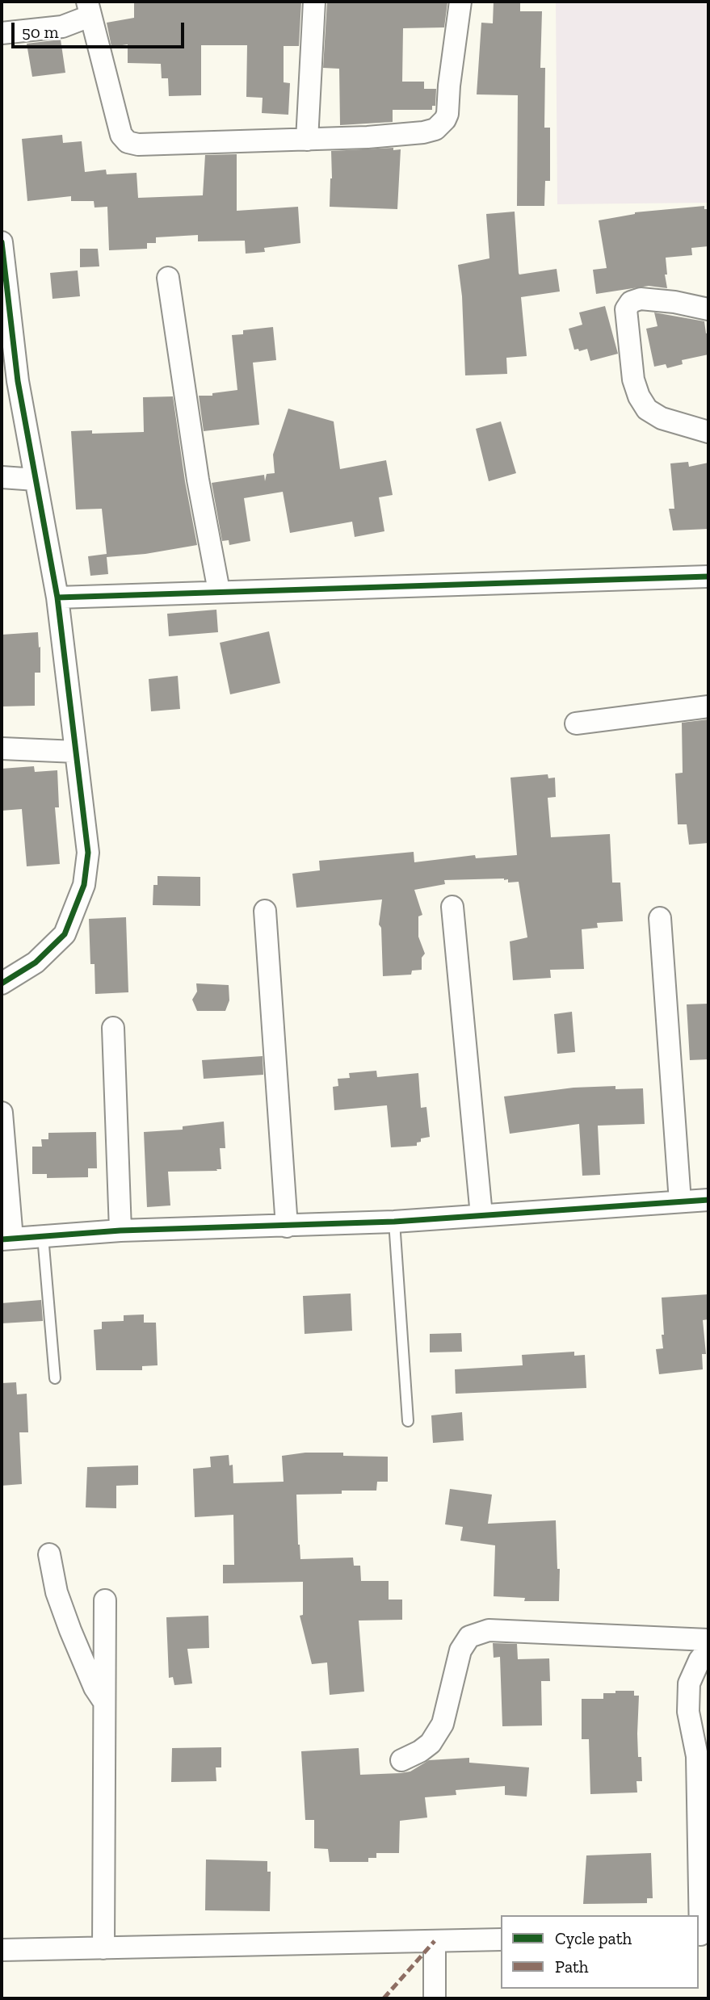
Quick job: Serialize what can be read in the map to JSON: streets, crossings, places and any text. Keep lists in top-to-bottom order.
{
  "legend": ["Cycle path", "Path"],
  "scale_bar": "50 m"
}
